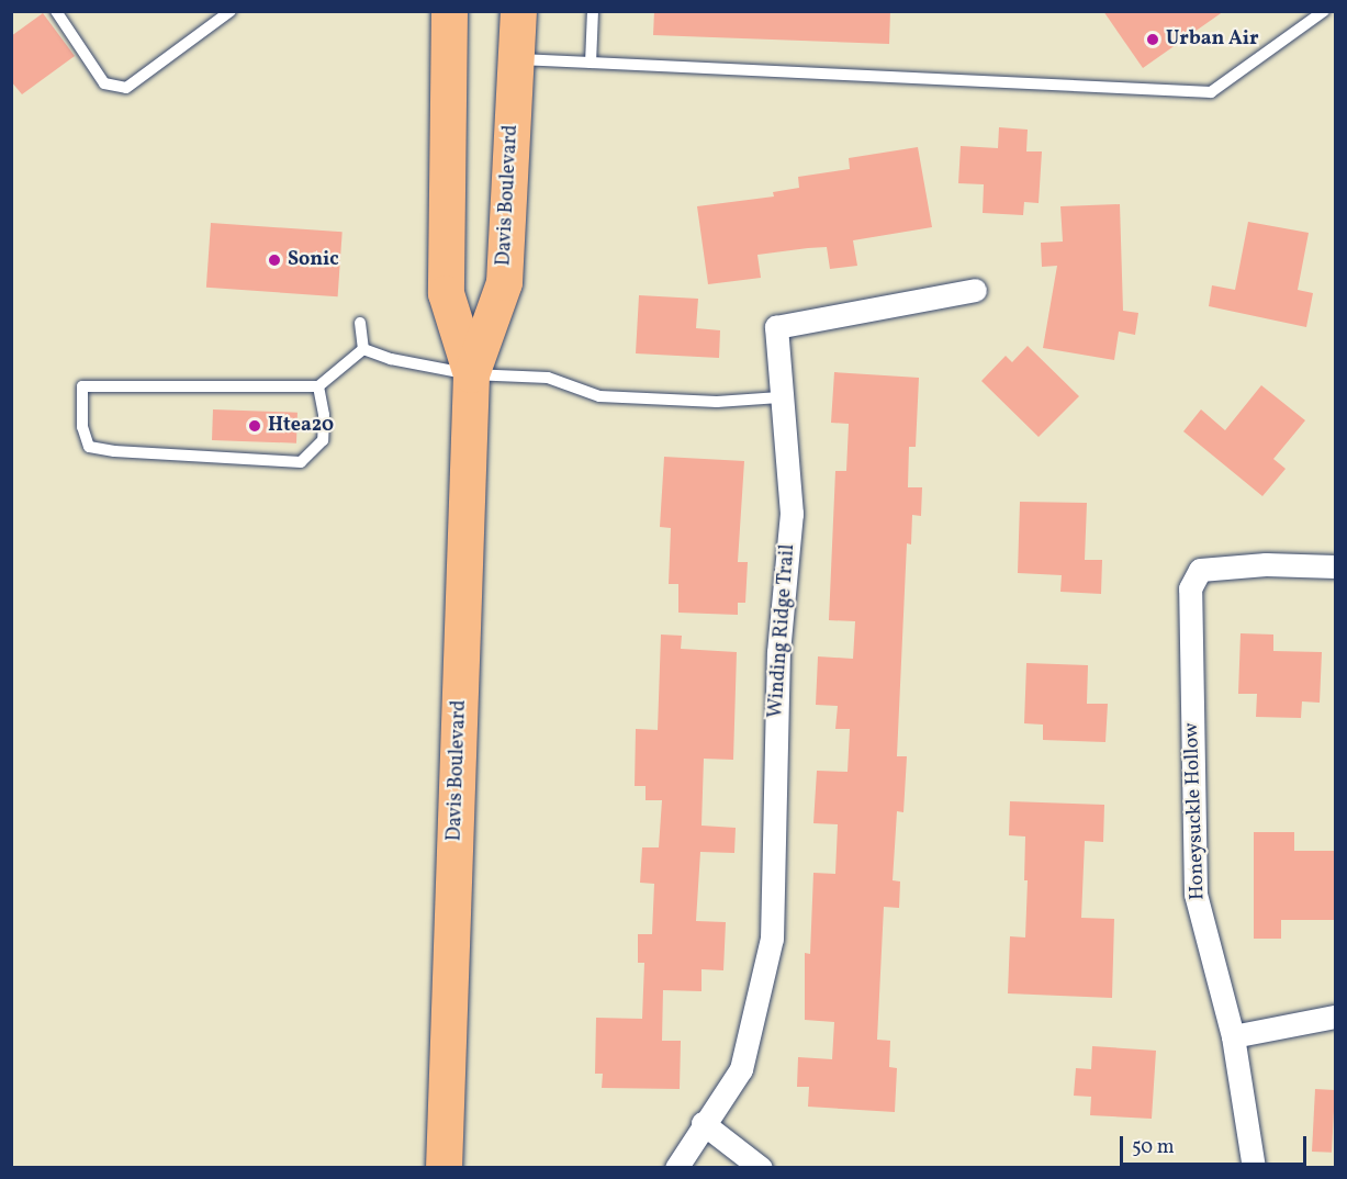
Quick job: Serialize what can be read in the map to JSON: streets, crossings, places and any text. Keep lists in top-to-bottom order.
{
  "streets": {
    "main road": ["Davis Boulevard"],
    "street": ["Winding Ridge Trail", "Honeysuckle Hollow"]
  },
  "places": ["Urban Air", "Sonic", "Htea20"],
  "scale_bar": "50 m"
}
